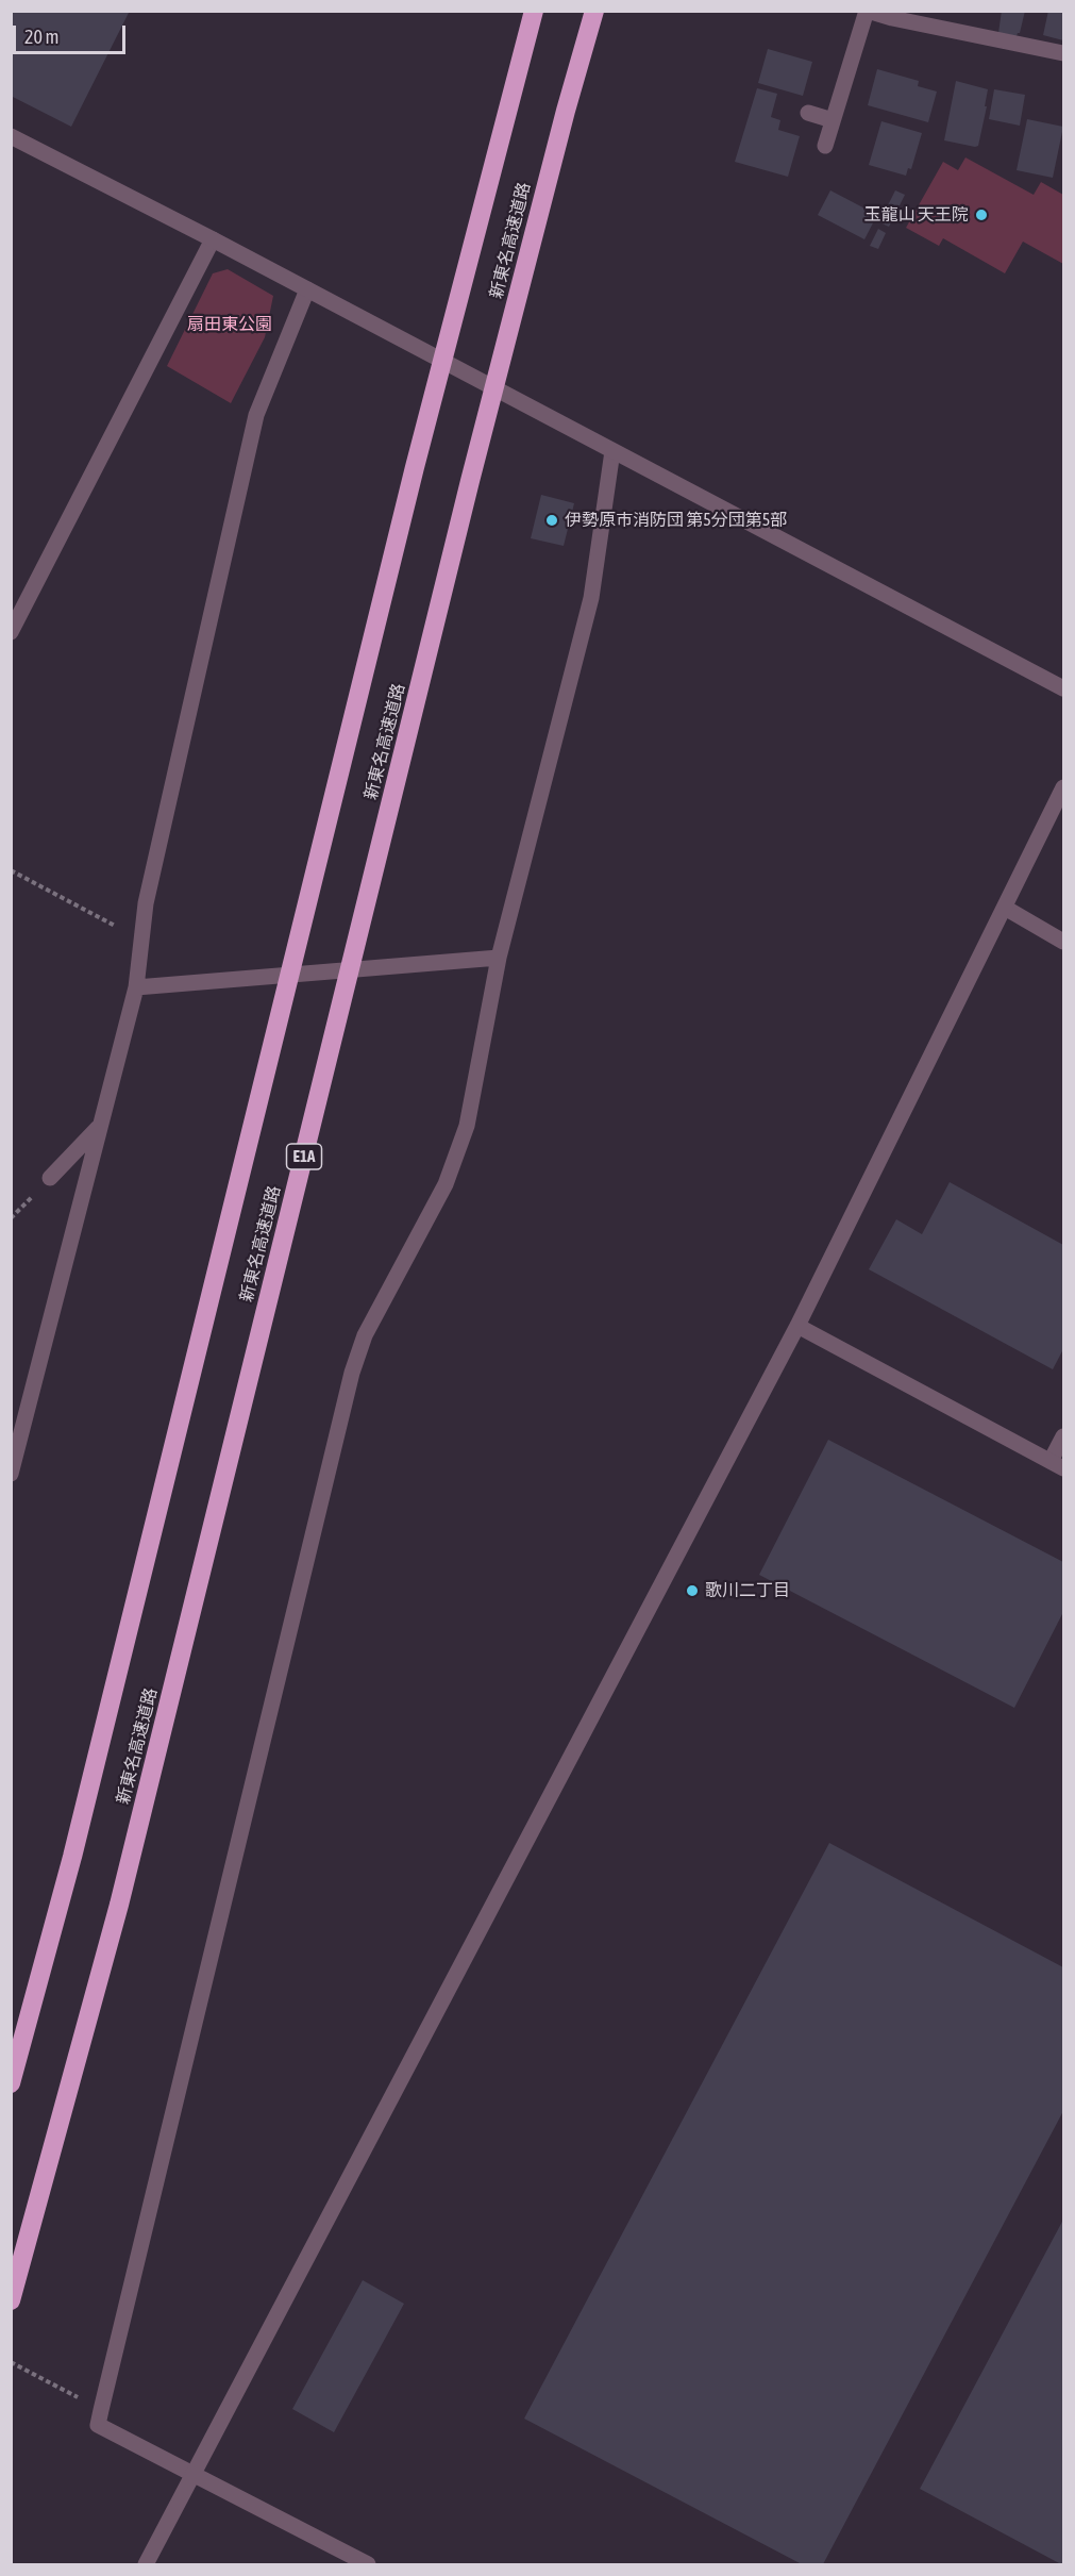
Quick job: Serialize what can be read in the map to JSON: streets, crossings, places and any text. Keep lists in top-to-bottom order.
{
  "streets": {
    "highway": ["新東名高速道路", "E1A"]
  },
  "parks": ["扇田東公園"],
  "places": ["玉龍山 天王院", "伊勢原市消防団 第5分団第5部", "歌川二丁目"],
  "scale_bar": "20 m"
}
